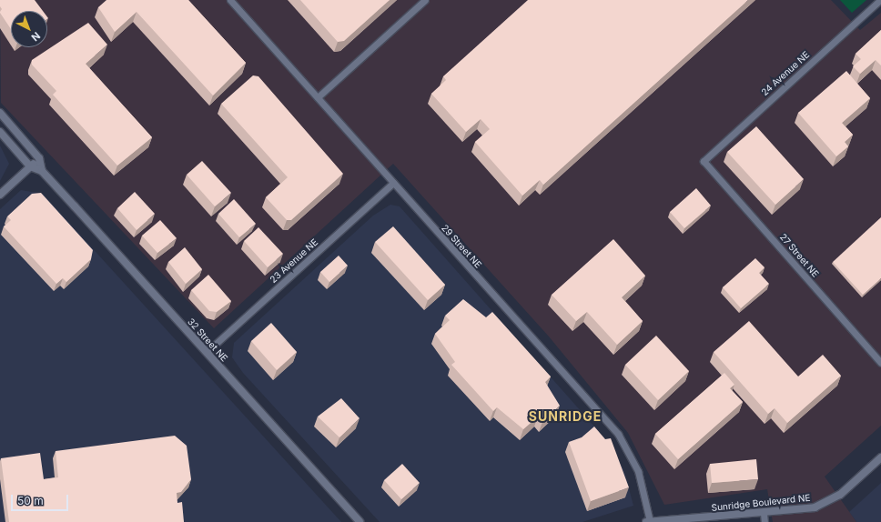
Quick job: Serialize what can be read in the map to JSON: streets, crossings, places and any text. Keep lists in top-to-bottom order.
{
  "streets": {
    "street": [
      "24 Avenue NE",
      "29 Street NE",
      "27 Street NE",
      "23 Avenue NE",
      "32 Street NE",
      "Sunridge Boulevard NE"
    ]
  },
  "crossings": [
    ["24 Avenue NE", "27 Street NE"],
    ["29 Street NE", "23 Avenue NE"],
    ["29 Street NE", "Sunridge Boulevard NE"],
    ["23 Avenue NE", "32 Street NE"]
  ],
  "districts": ["SUNRIDGE"],
  "scale_bar": "50 m",
  "north": "bottom right"
}
